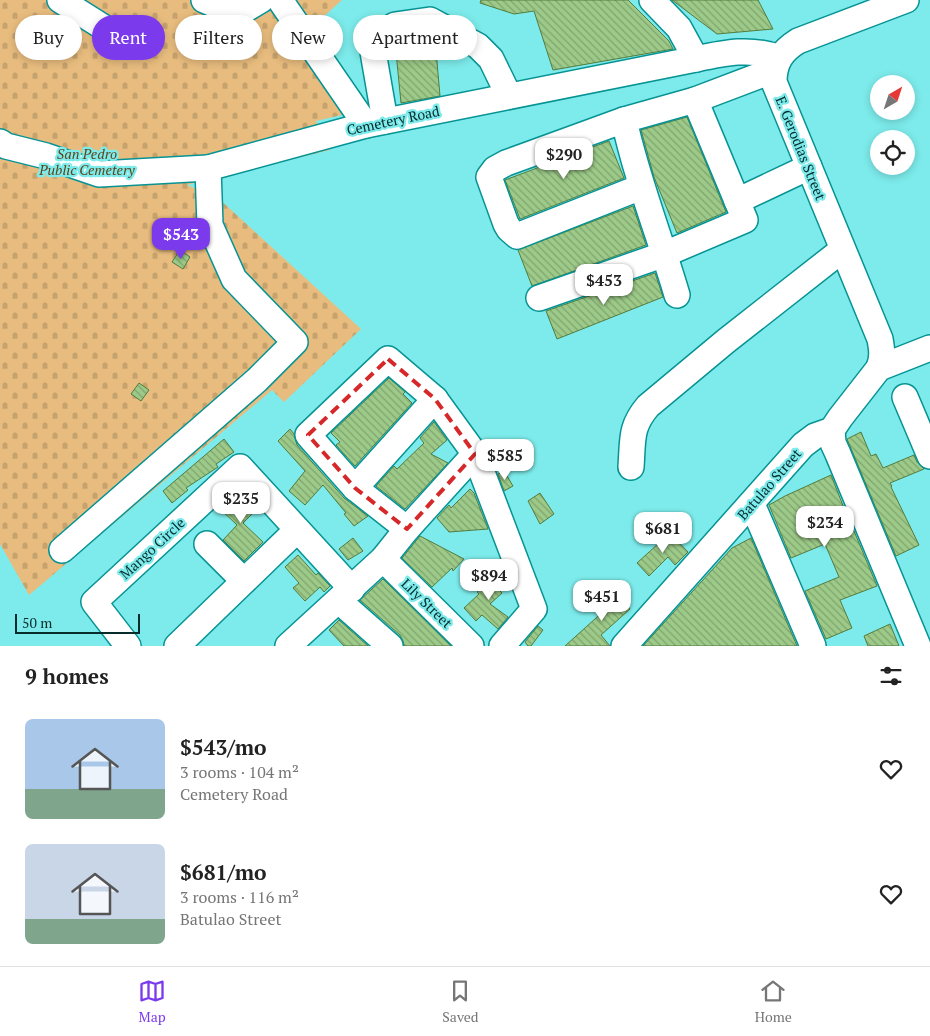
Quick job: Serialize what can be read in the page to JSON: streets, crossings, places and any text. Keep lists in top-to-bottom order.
{
  "streets": {
    "street": [
      "Cemetery Road",
      "E. Gerodias Street",
      "Batulao Street",
      "Mango Circle",
      "Lily Street"
    ]
  },
  "crossings": [
    ["Cemetery Road", "E. Gerodias Street"],
    ["E. Gerodias Street", "Batulao Street"]
  ],
  "parks": ["San Pedro Public Cemetery"],
  "scale_bar": "50 m",
  "north": "top right",
  "page": {
    "chip": [
      "Buy",
      "Rent",
      "Filters",
      "New",
      "Apartment"
    ],
    "price": [
      "$290",
      "$543",
      "$453",
      "$585",
      "$235",
      "$234",
      "$681",
      "$894",
      "$451"
    ],
    "scale": "50 m",
    "heading": "9 homes",
    "list": [
      {
        "name": "$543/mo",
        "note": "3 rooms · 104 m² · Cemetery Road"
      },
      {
        "name": "$681/mo",
        "note": "3 rooms · 116 m² · Batulao Street"
      }
    ],
    "tabs": ["Map", "Saved", "Home"]
  }
}
